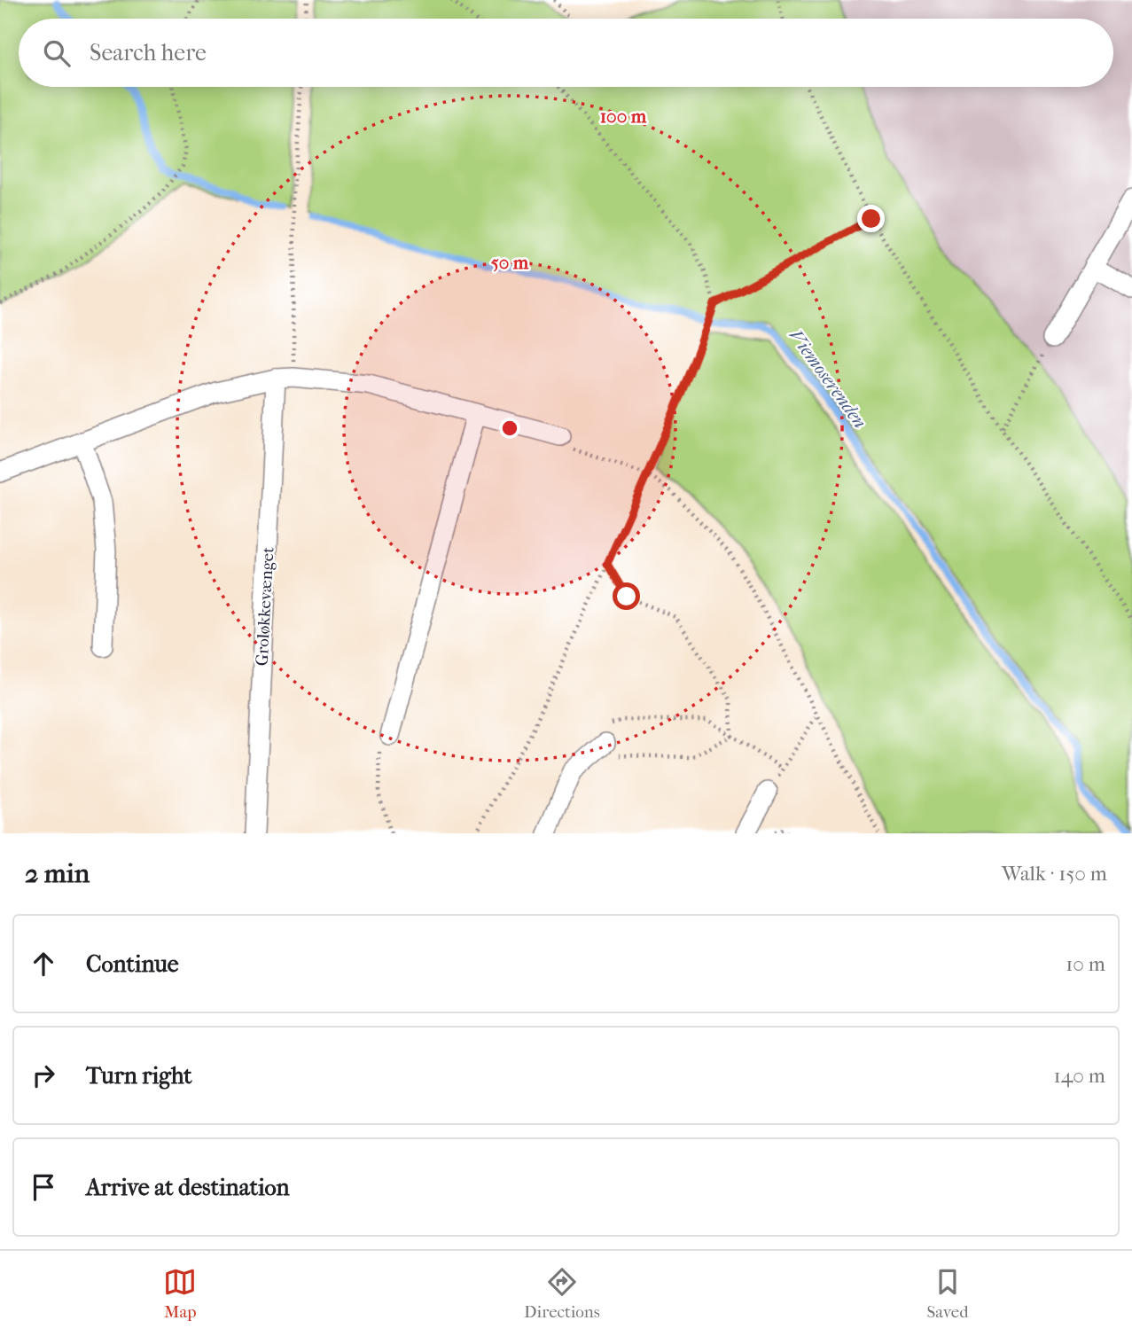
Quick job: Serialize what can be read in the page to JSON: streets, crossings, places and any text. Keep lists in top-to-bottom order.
{
  "streets": {
    "street": ["Groløkkevænget"]
  },
  "water": ["Viemoserenden"],
  "page": {
    "search": "Search here",
    "heading": ["2 min", "Walk · 150 m"],
    "list": [
      ["Continue", "10 m"],
      ["Turn right", "140 m"],
      "Arrive at destination"
    ],
    "nav": ["Map", "Directions", "Saved"]
  },
  "rings": ["100 m", "50 m"]
}
